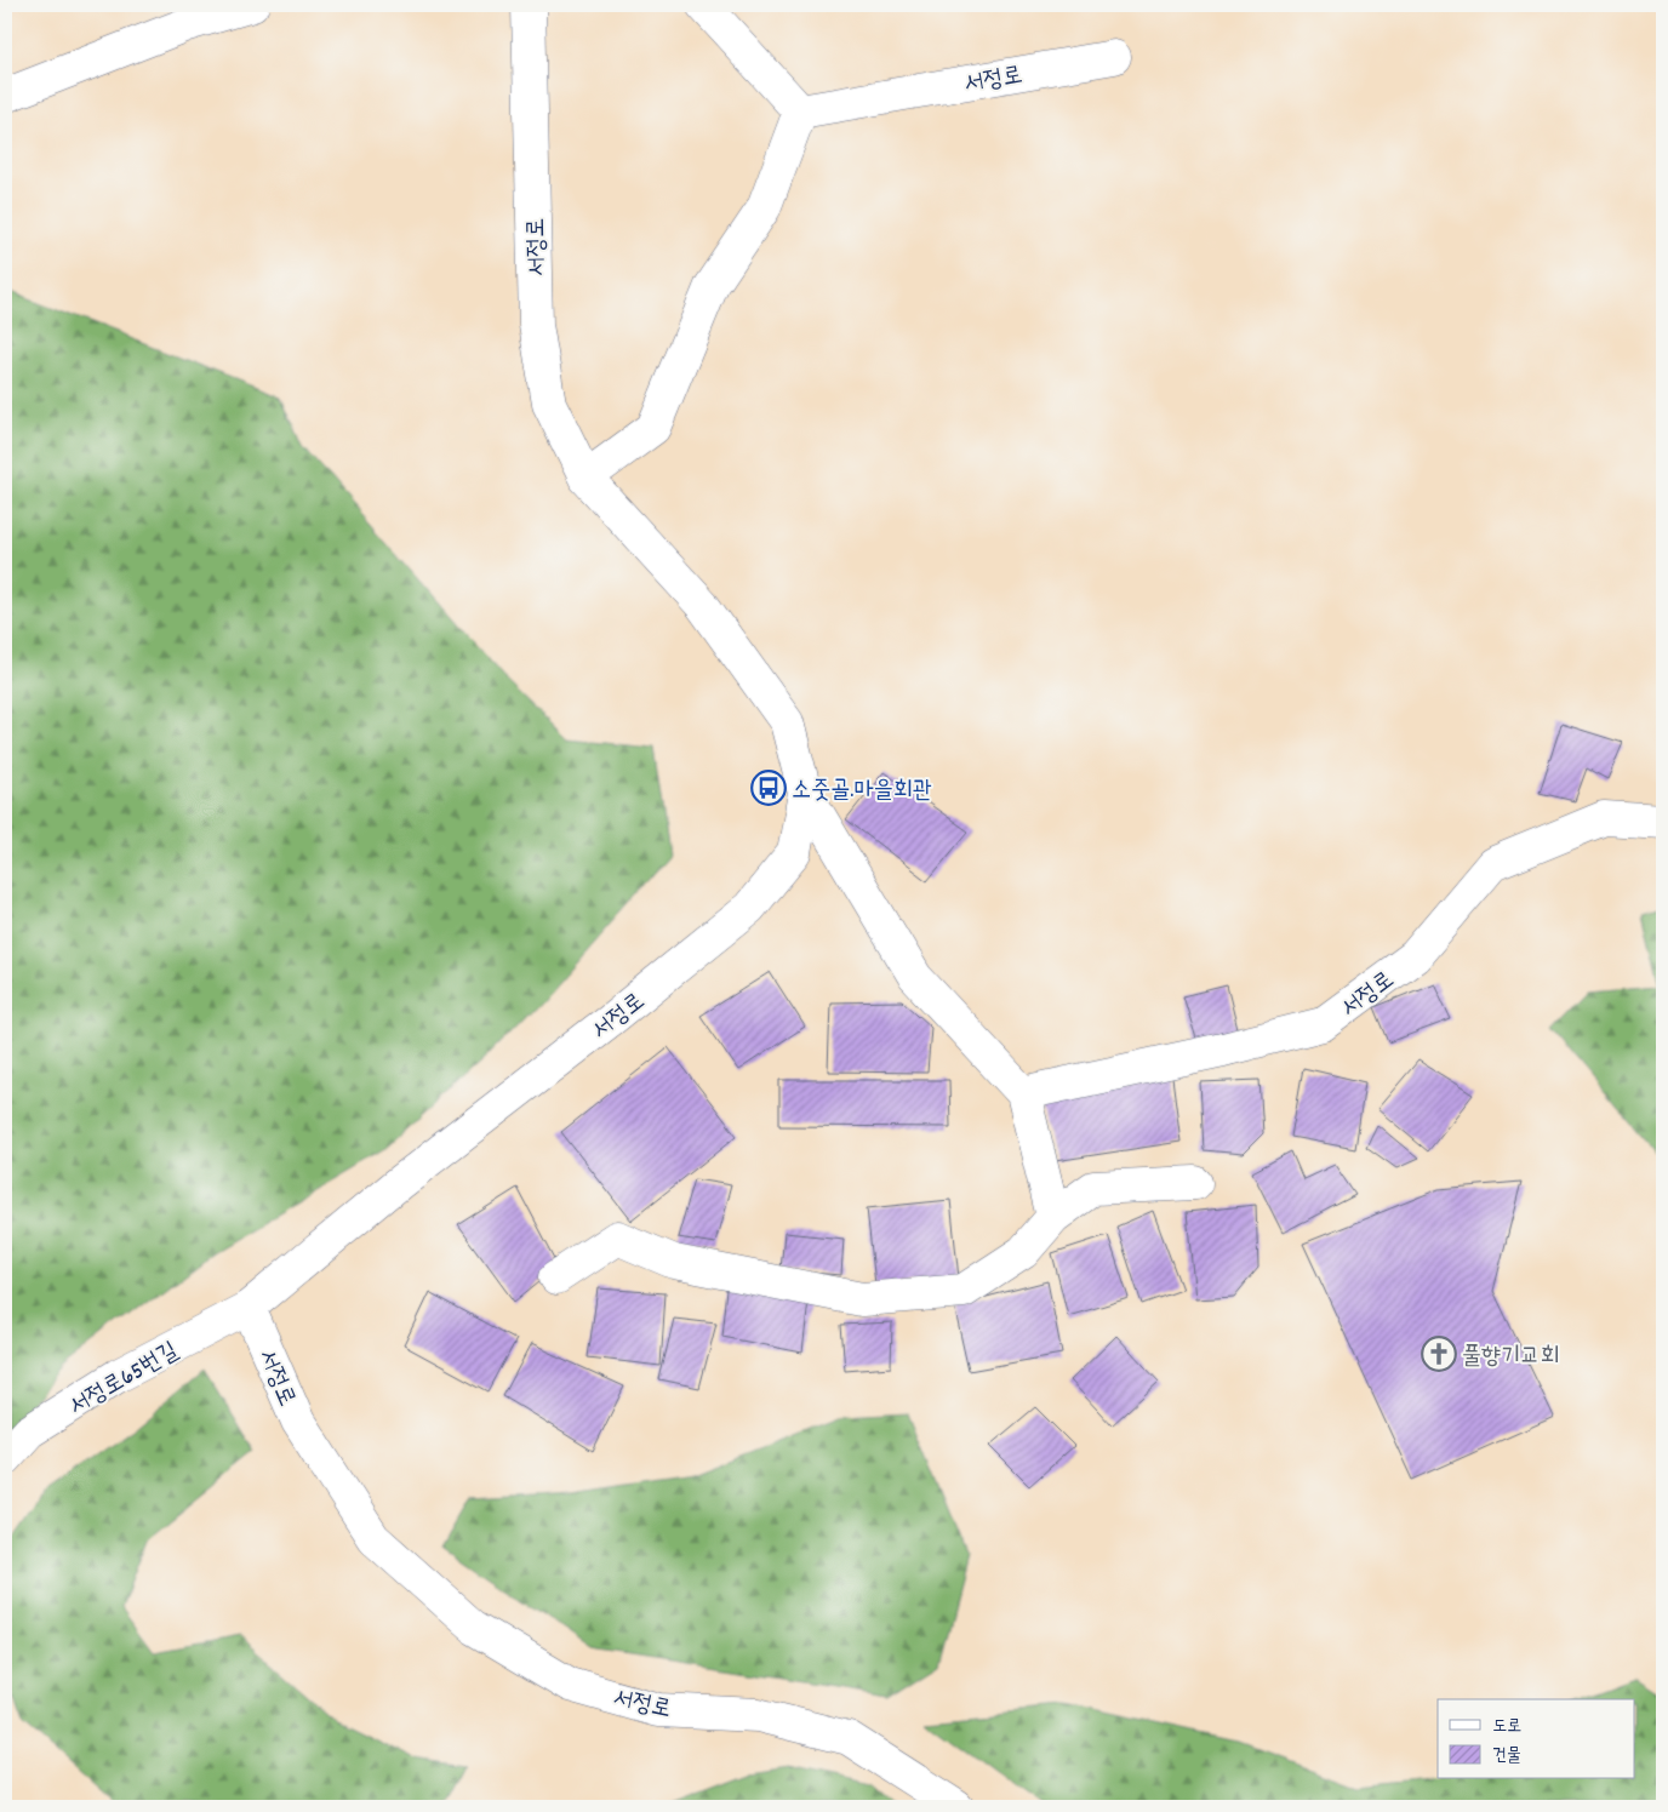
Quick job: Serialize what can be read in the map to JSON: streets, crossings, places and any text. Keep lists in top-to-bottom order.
{
  "streets": {
    "main road": ["서정로", "서정로65번길"]
  },
  "crossings": [
    ["서정로", "서정로65번길"]
  ],
  "places": {
    "bus stop": ["소줏골.마을회관"],
    "church": ["풀향기교회"]
  },
  "legend": ["도로", "건물"]
}
